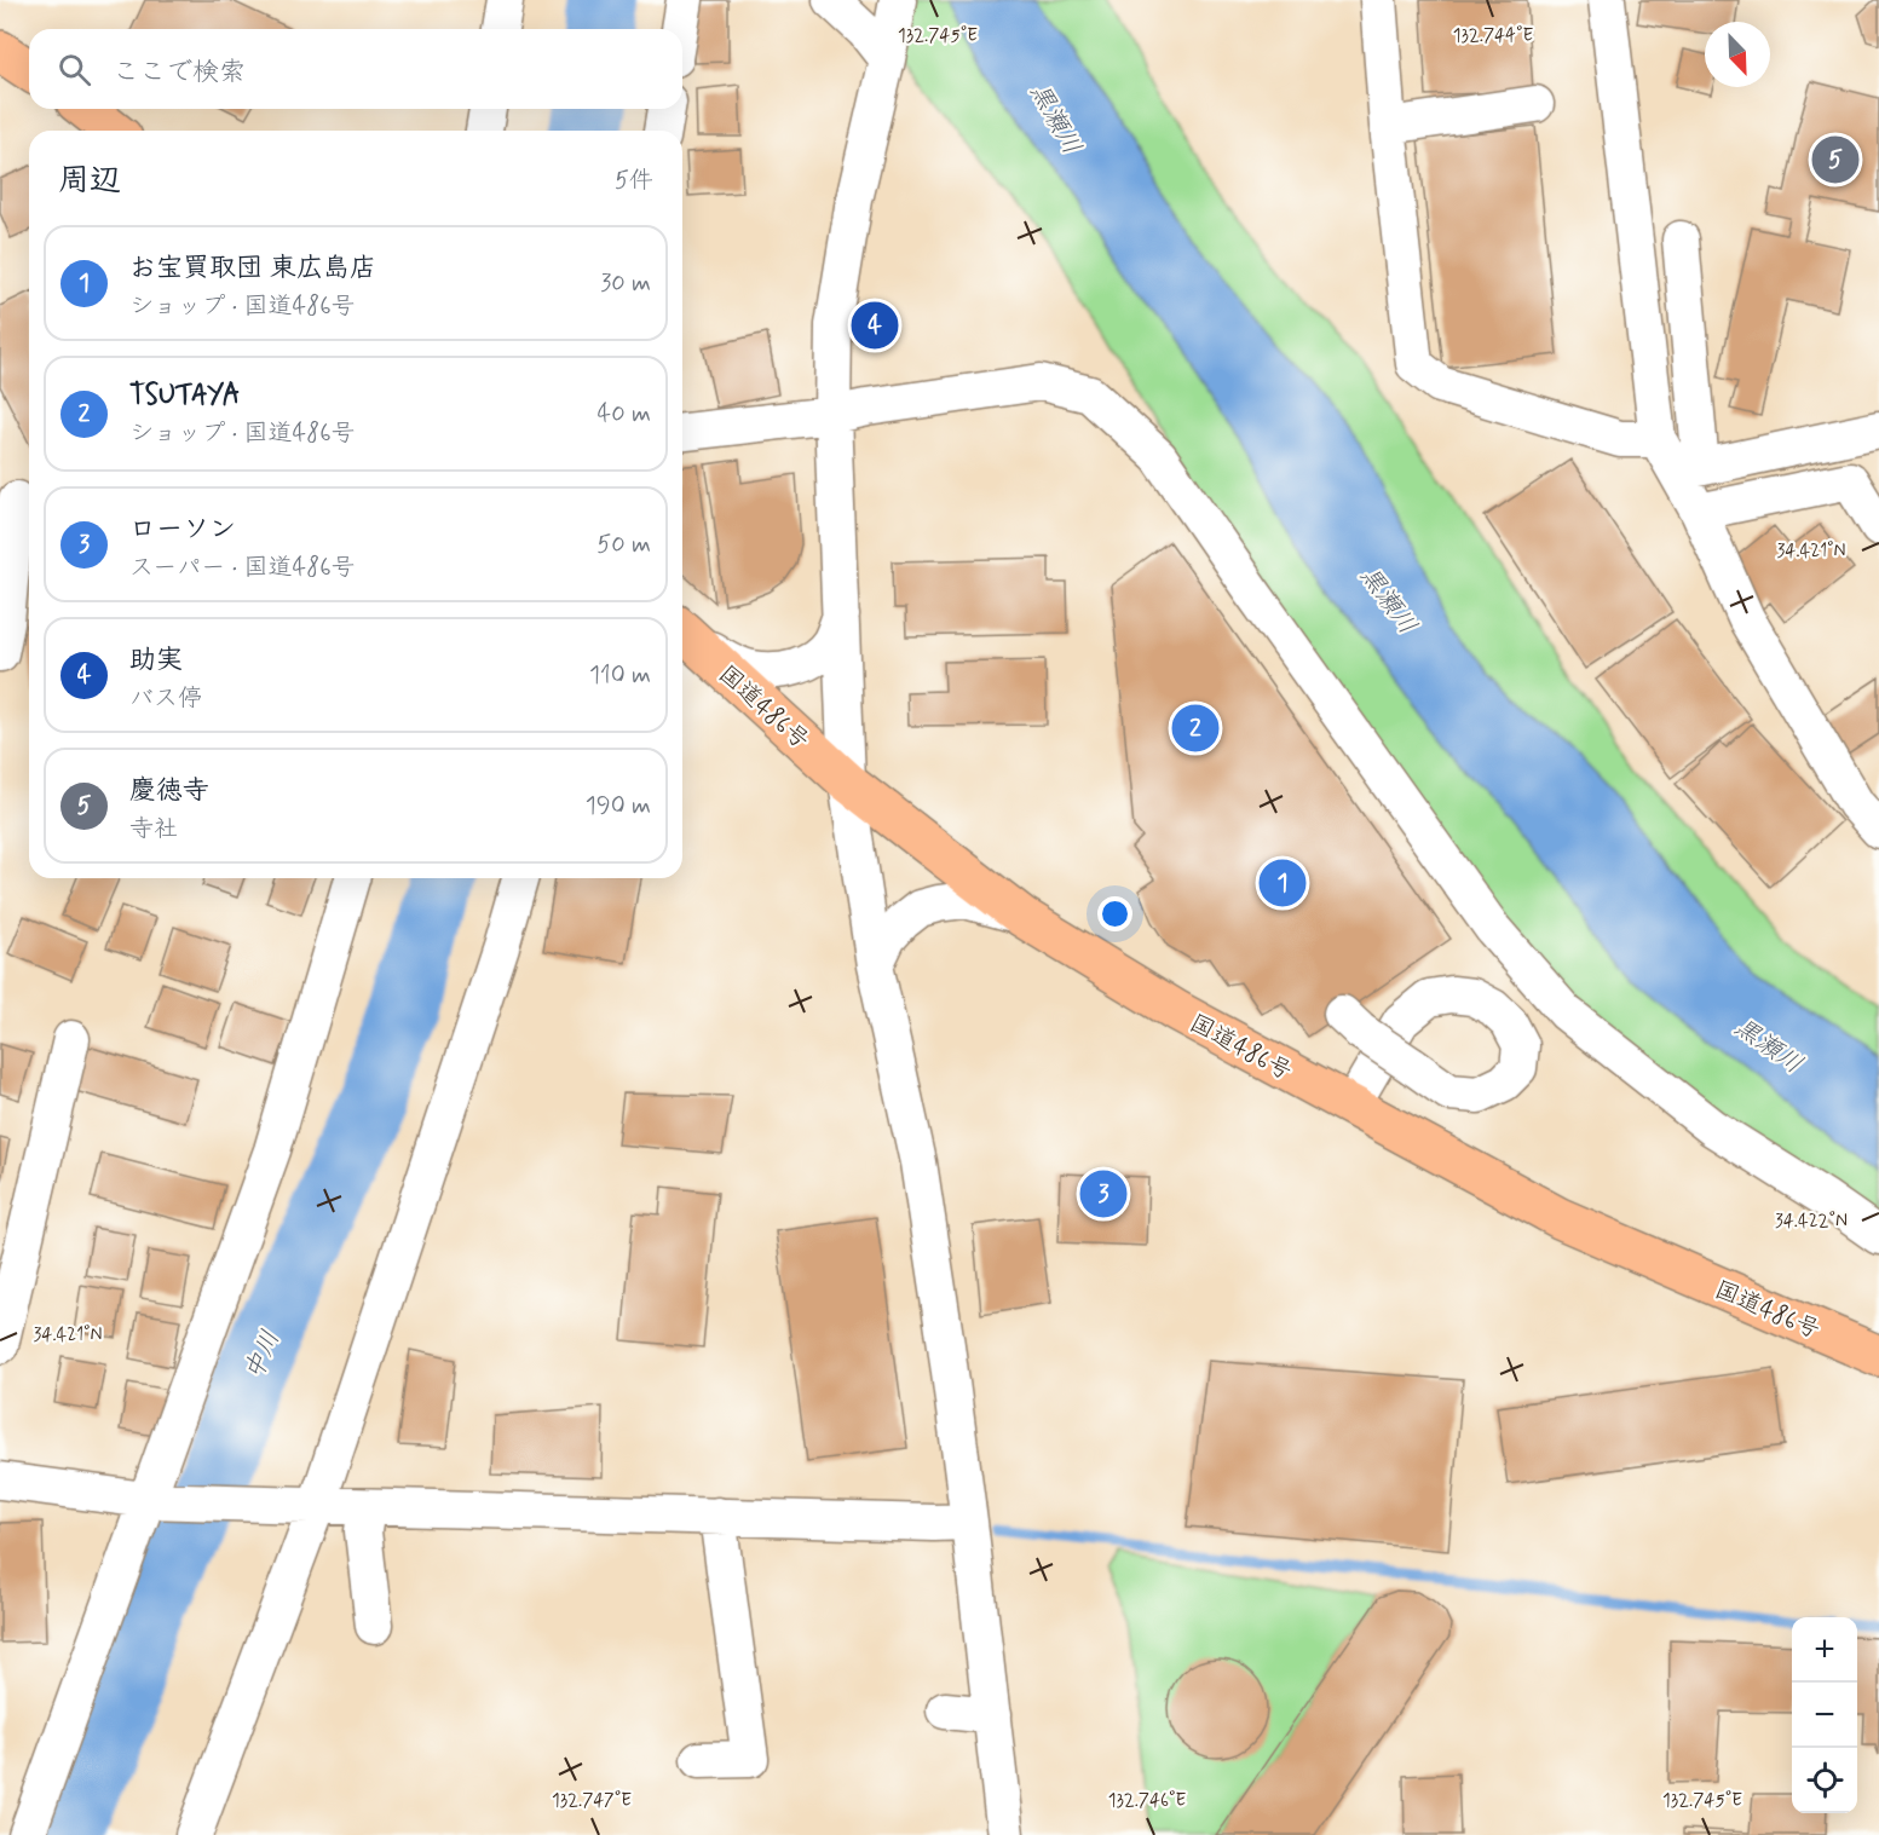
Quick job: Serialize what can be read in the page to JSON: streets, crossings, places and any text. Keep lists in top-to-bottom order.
{
  "streets": {
    "highway": ["国道486号"]
  },
  "water": ["黒瀬川", "中川"],
  "north": "bottom right",
  "page": {
    "search": "ここで検索",
    "heading": ["周辺", "5件"],
    "pins": [
      "5",
      "4",
      "2",
      "1",
      "3"
    ],
    "list": [
      {
        "mark": "1",
        "name": "お宝買取団 東広島店",
        "note": "ショップ · 国道486号",
        "value": "30 m"
      },
      {
        "mark": "2",
        "name": "TSUTAYA",
        "note": "ショップ · 国道486号",
        "value": "40 m"
      },
      {
        "mark": "3",
        "name": "ローソン",
        "note": "スーパー · 国道486号",
        "value": "50 m"
      },
      {
        "mark": "4",
        "name": "助実",
        "note": "バス停",
        "value": "110 m"
      },
      {
        "mark": "5",
        "name": "慶徳寺",
        "note": "寺社",
        "value": "190 m"
      }
    ],
    "map_buttons": ["+", "−"]
  },
  "coordinates": [
    "132.745°E",
    "132.744°E",
    "34.421°N",
    "34.422°N",
    "132.747°E",
    "132.746°E"
  ]
}
